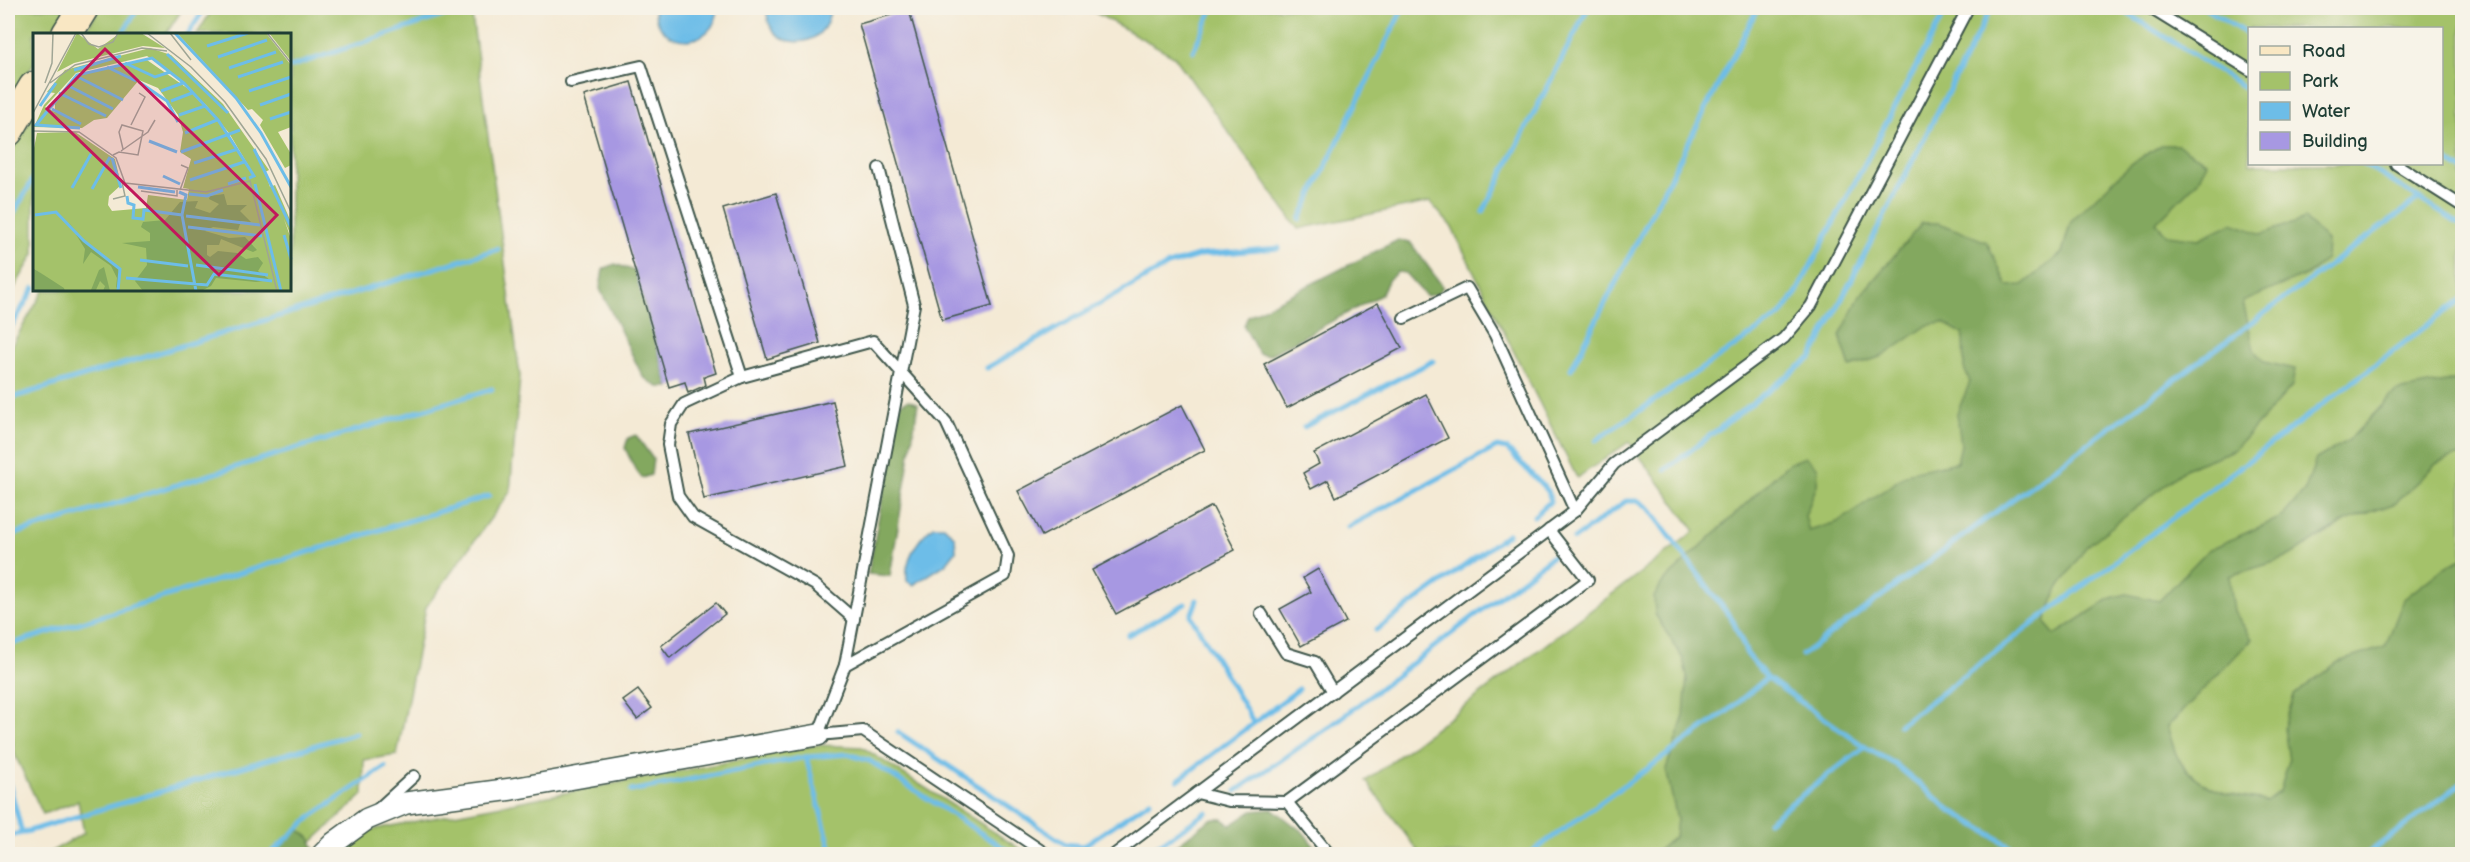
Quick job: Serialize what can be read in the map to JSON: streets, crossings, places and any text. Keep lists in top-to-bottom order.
{
  "legend": [
    "Road",
    "Park",
    "Water",
    "Building"
  ]
}
